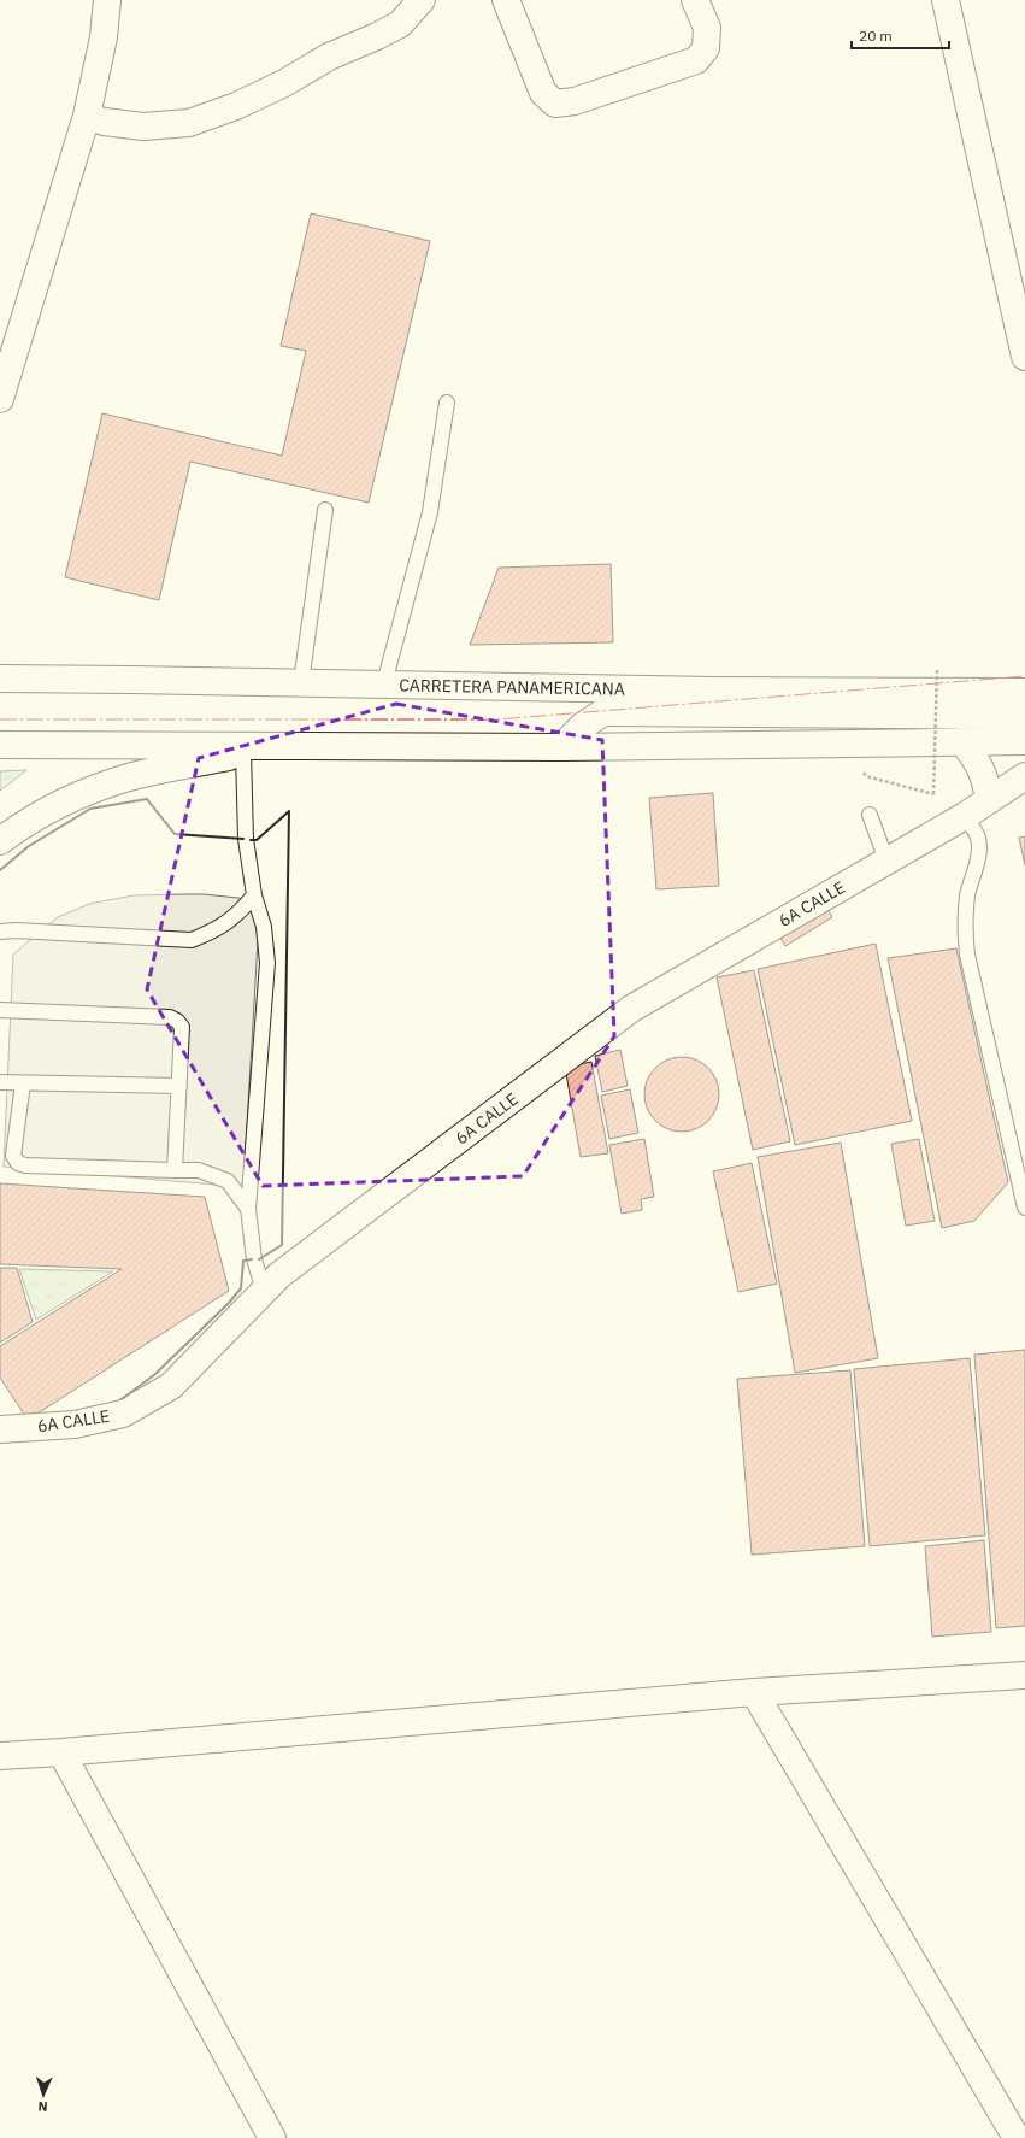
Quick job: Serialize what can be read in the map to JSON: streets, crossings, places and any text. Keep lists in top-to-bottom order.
{
  "streets": {
    "main road": ["CARRETERA PANAMERICANA", "6A CALLE"]
  },
  "scale_bar": "20 m",
  "north": "bottom"
}
